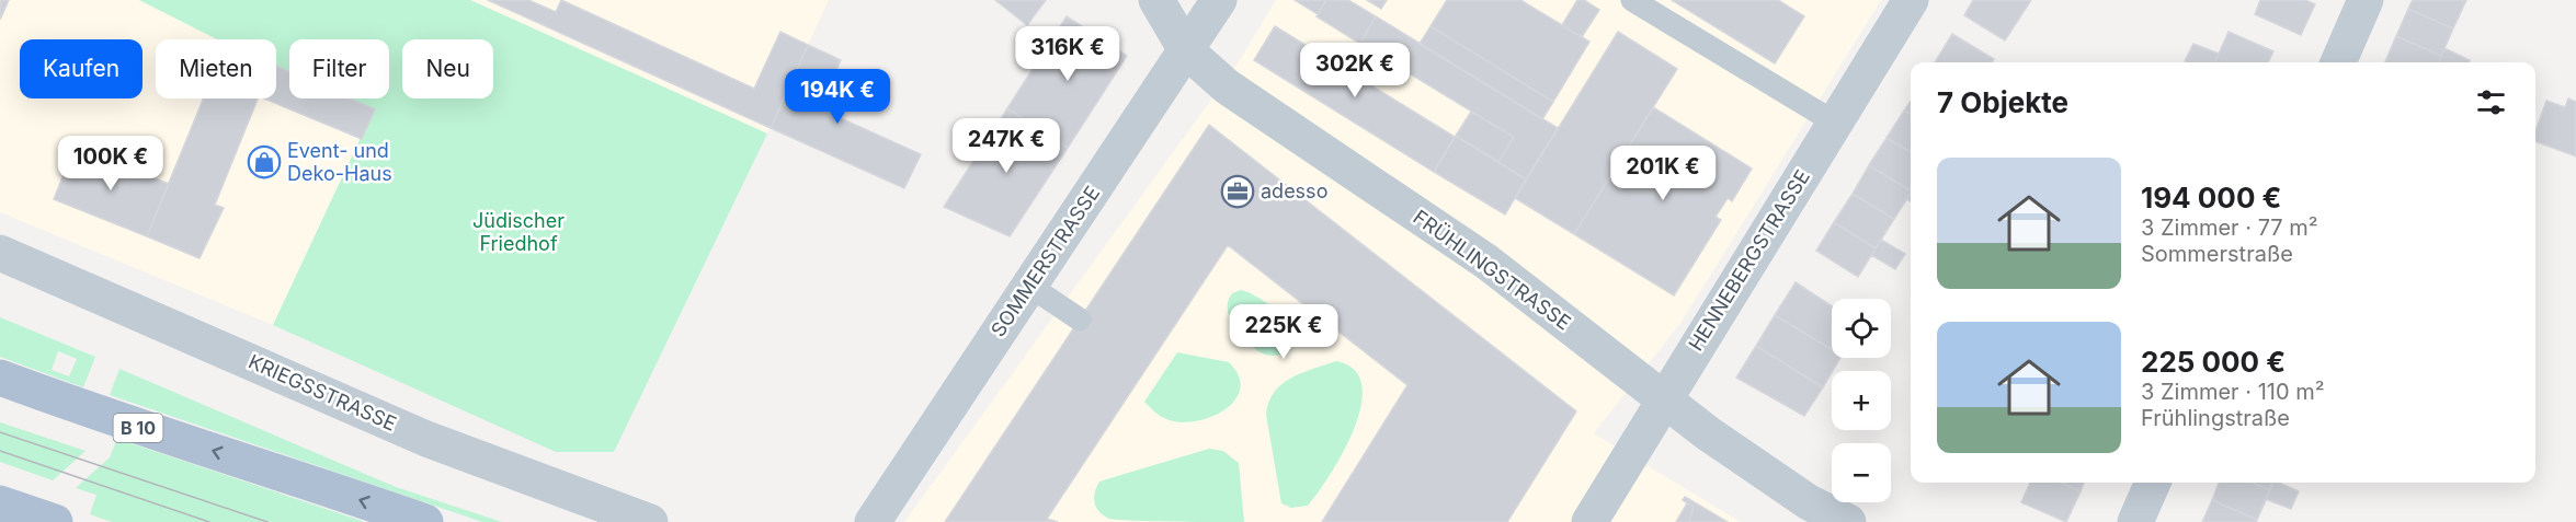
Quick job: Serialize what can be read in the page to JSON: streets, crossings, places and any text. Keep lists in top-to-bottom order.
{
  "streets": {
    "main road": ["B 10"],
    "street": [
      "HENNEBERGSTRASSE",
      "SOMMERSTRASSE",
      "FRÜHLINGSTRASSE",
      "KRIEGSSTRASSE"
    ]
  },
  "crossings": [
    ["HENNEBERGSTRASSE", "FRÜHLINGSTRASSE"],
    ["SOMMERSTRASSE", "FRÜHLINGSTRASSE"]
  ],
  "parks": ["Jüdischer Friedhof"],
  "places": {
    "shop": ["Event- und Deko-Haus"],
    "office": ["adesso"]
  },
  "page": {
    "price": [
      "316K €",
      "302K €",
      "194K €",
      "247K €",
      "100K €",
      "201K €",
      "225K €"
    ],
    "chip": [
      "Kaufen",
      "Mieten",
      "Filter",
      "Neu"
    ],
    "heading": "7 Objekte",
    "list": [
      {
        "name": "194 000 €",
        "note": "3 Zimmer · 77 m² · Sommerstraße"
      },
      {
        "name": "225 000 €",
        "note": "3 Zimmer · 110 m² · Frühlingstraße"
      }
    ],
    "map_buttons": ["+", "−"]
  }
}
